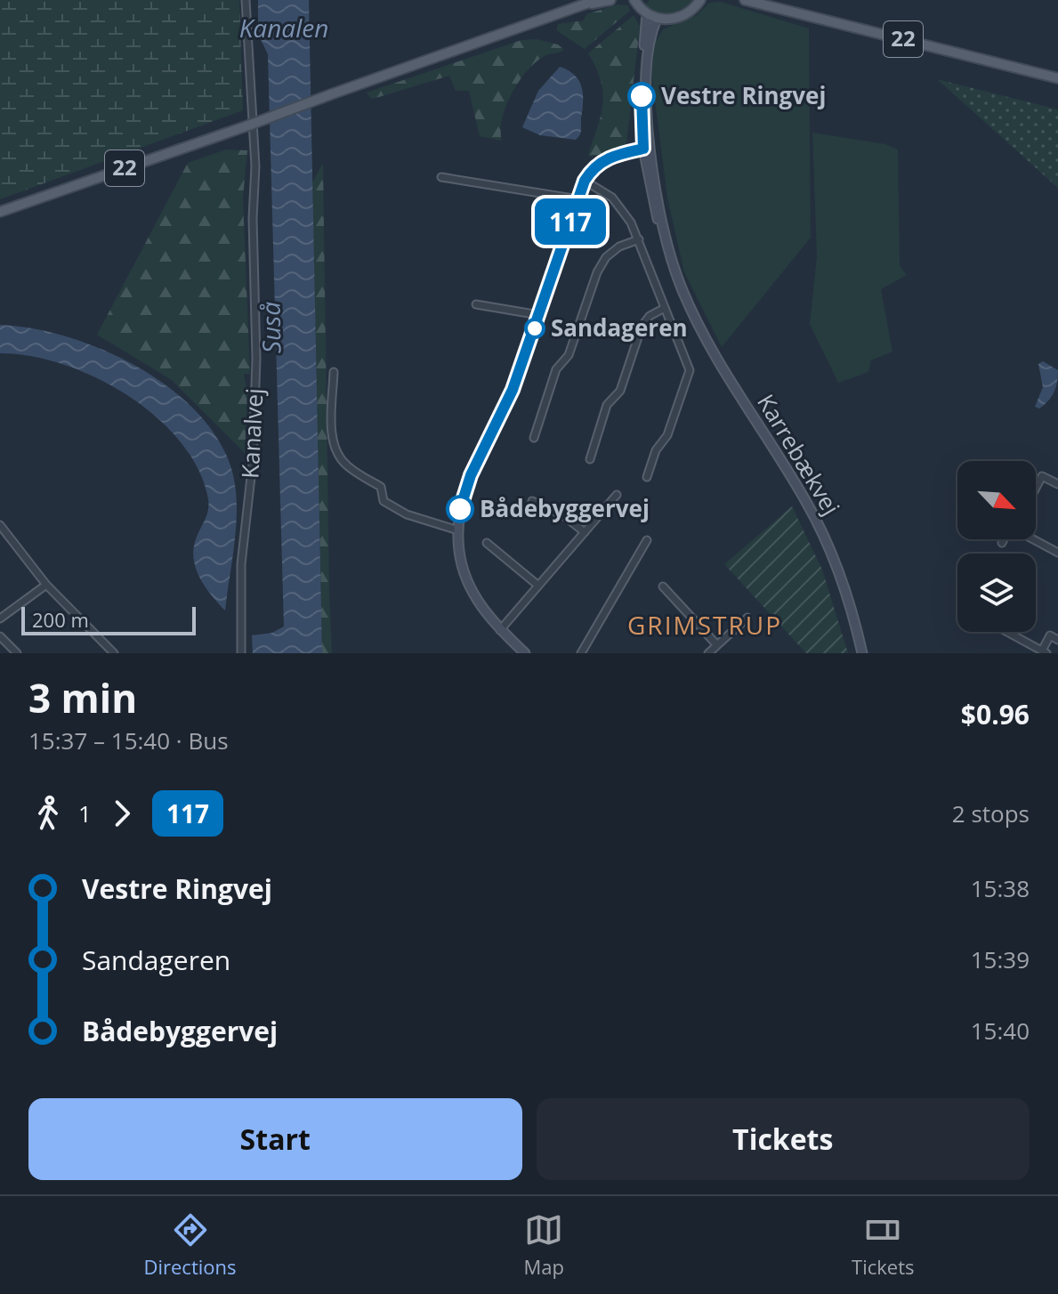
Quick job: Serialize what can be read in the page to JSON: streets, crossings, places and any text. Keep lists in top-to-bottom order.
{
  "streets": {
    "main road": ["22"],
    "street": ["Kanalvej", "Karrebækvej"]
  },
  "districts": ["GRIMSTRUP"],
  "water": ["Kanalen", "Suså"],
  "places": ["Vestre Ringvej", "Sandageren", "Bådebyggervej"],
  "lines": ["bus line 117"],
  "scale_bar": "200 m",
  "north": "bottom right",
  "page": {
    "on_map": "117",
    "scale": "200 m",
    "heading": ["3 min", "15:37 – 15:40 · Bus", "$0.96"],
    "legs": ["1", "117", "2 stops"],
    "list": [
      {
        "name": "Vestre Ringvej",
        "value": "15:38"
      },
      {
        "name": "Sandageren",
        "value": "15:39"
      },
      {
        "name": "Bådebyggervej",
        "value": "15:40"
      }
    ],
    "buttons": ["Start", "Tickets"],
    "tabs": ["Directions", "Map", "Tickets"]
  }
}
